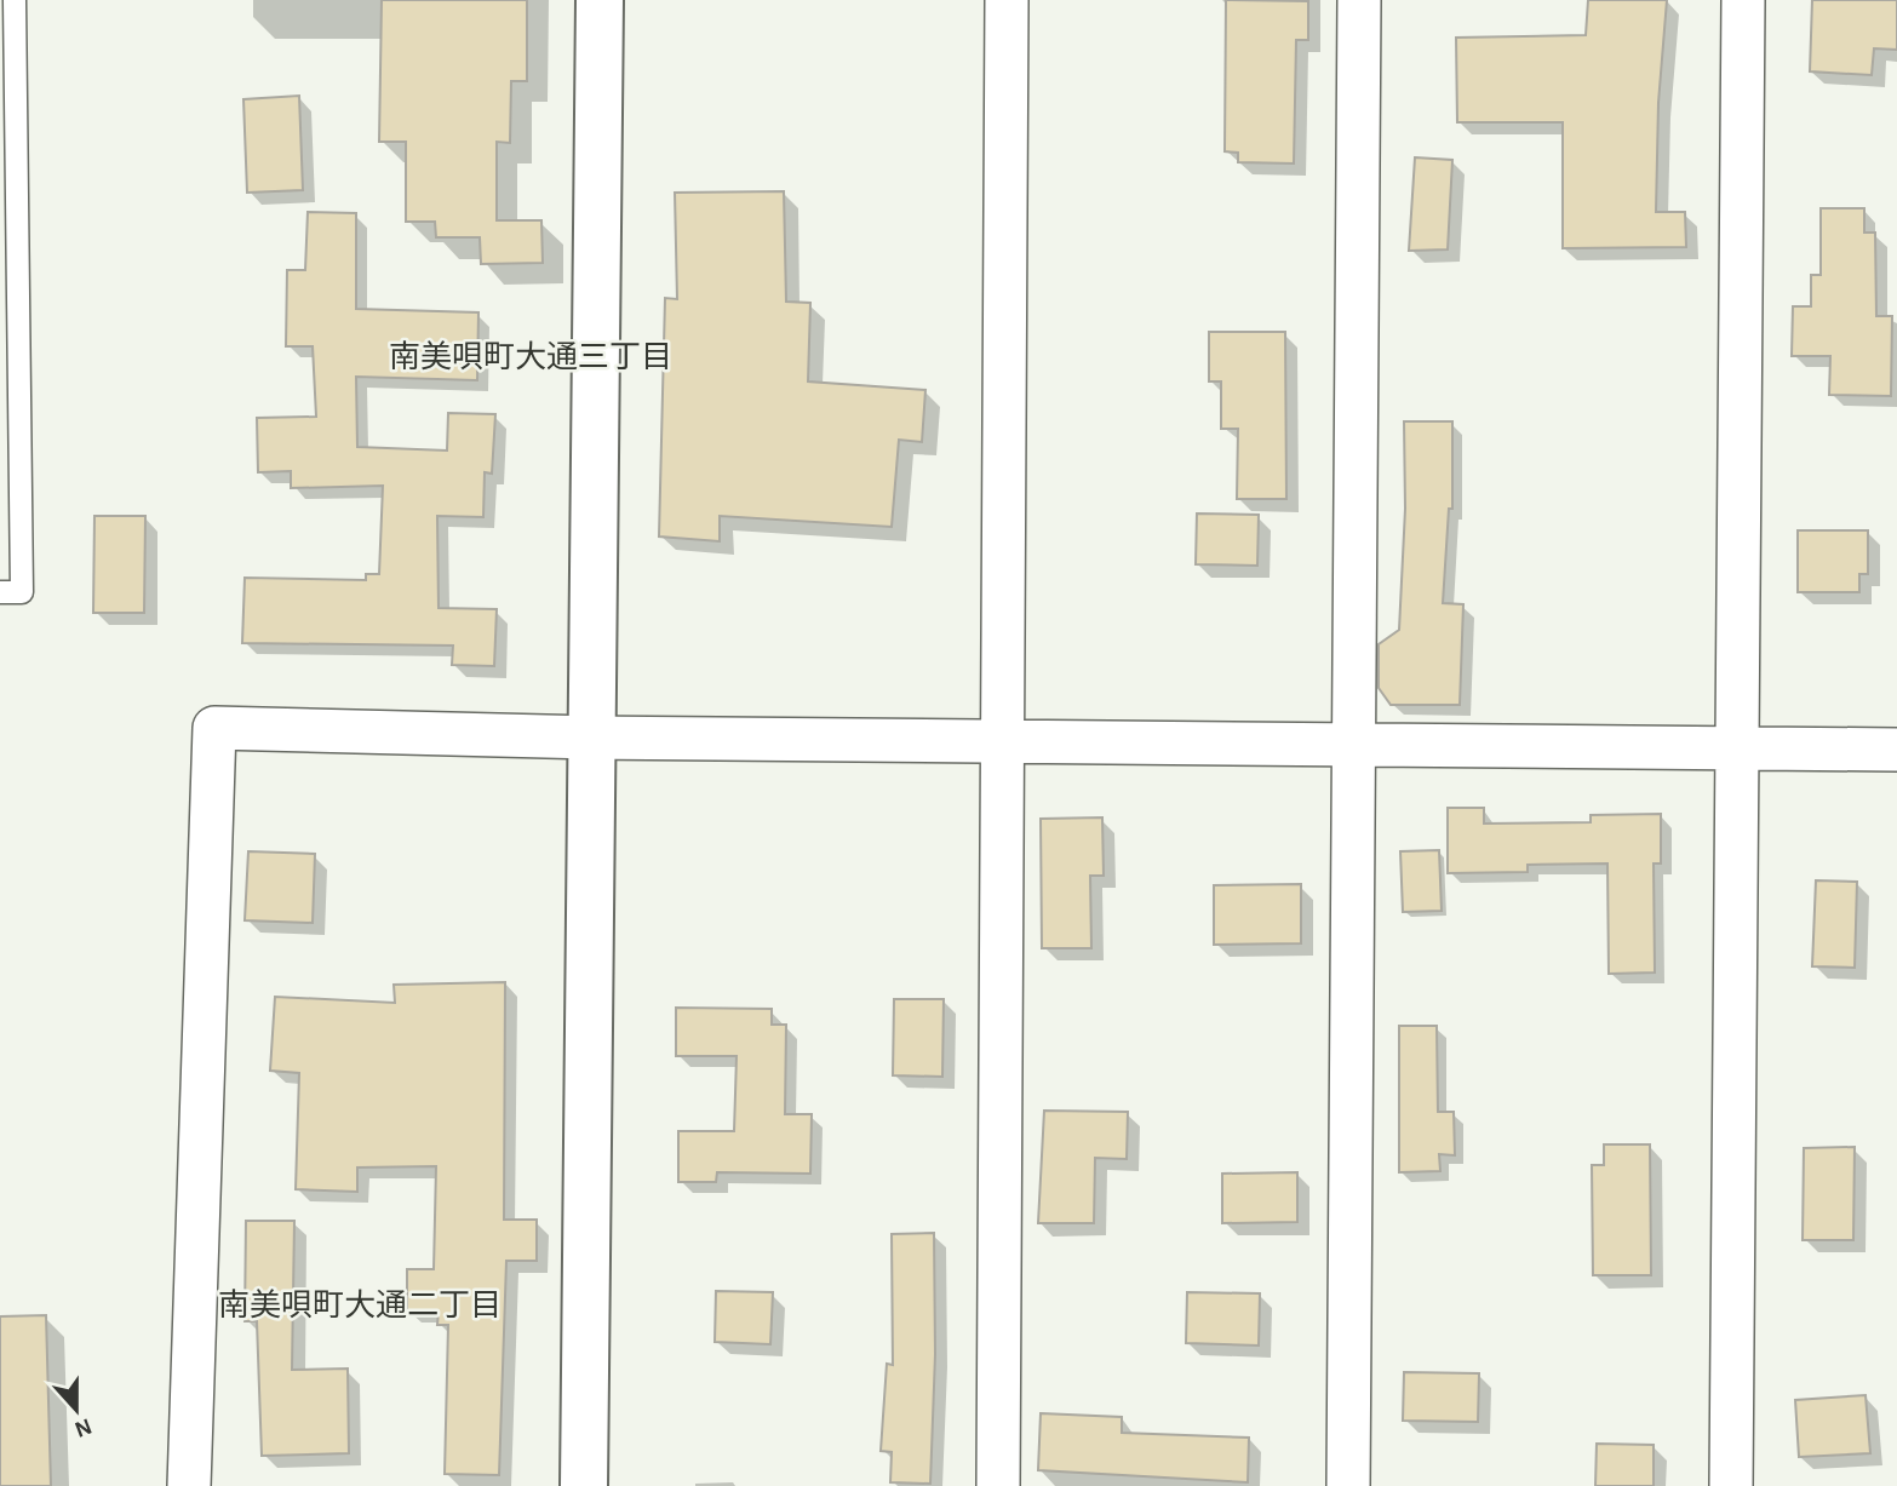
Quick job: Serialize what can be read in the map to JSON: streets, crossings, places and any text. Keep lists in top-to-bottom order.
{
  "districts": ["南美唄町大通三丁目", "南美唄町大通二丁目"],
  "north": "bottom"
}
